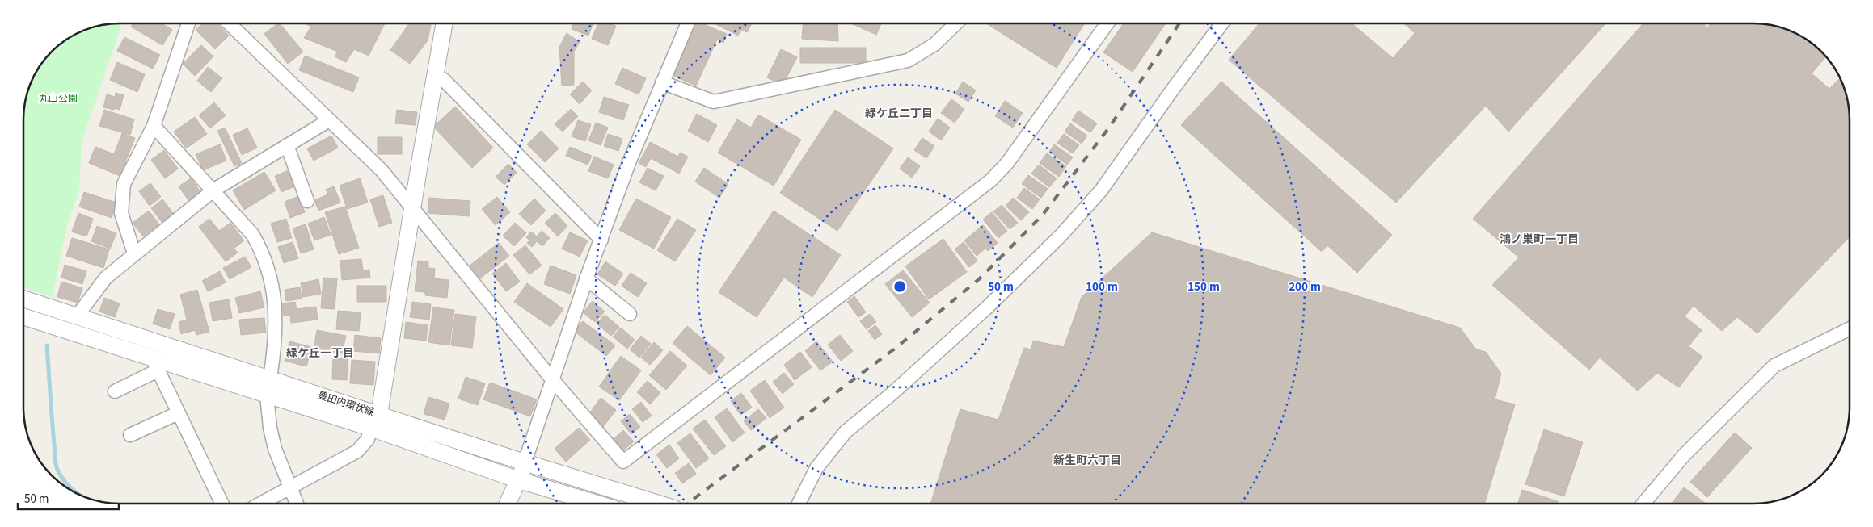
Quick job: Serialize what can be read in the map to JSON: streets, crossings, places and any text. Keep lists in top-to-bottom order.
{
  "streets": {
    "street": ["豊田内環状線"]
  },
  "districts": [
    "緑ケ丘二丁目",
    "鴻ノ巣町一丁目",
    "緑ケ丘一丁目",
    "新生町六丁目"
  ],
  "parks": ["丸山公園"],
  "scale_bar": "50 m",
  "rings": [
    "50 m",
    "100 m",
    "150 m",
    "200 m"
  ]
}
